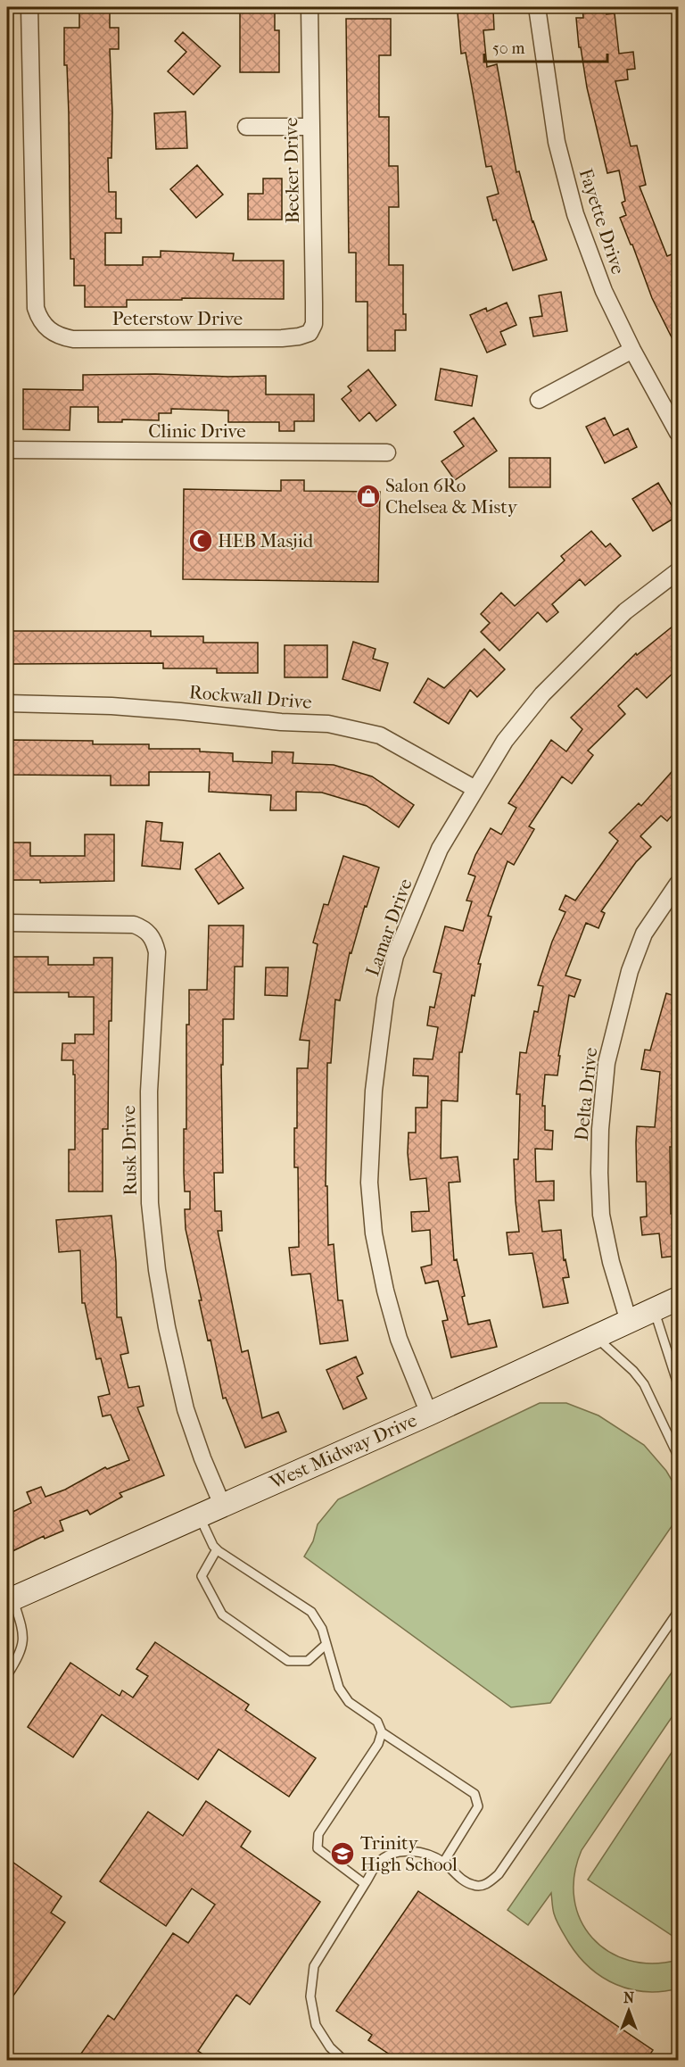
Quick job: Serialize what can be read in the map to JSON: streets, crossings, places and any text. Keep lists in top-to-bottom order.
{
  "streets": {
    "street": [
      "Becker Drive",
      "Fayette Drive",
      "Peterstow Drive",
      "Clinic Drive",
      "Rockwall Drive",
      "Lamar Drive",
      "Delta Drive",
      "Rusk Drive",
      "West Midway Drive"
    ]
  },
  "crossings": [
    ["Becker Drive", "Peterstow Drive"],
    ["Rockwall Drive", "Lamar Drive"],
    ["Lamar Drive", "West Midway Drive"],
    ["Delta Drive", "West Midway Drive"],
    ["Rusk Drive", "West Midway Drive"]
  ],
  "places": {
    "shop": ["Salon 6Ro Chelsea & Misty"],
    "mosque": ["HEB Masjid"],
    "school or university": ["Trinity High School"]
  },
  "scale_bar": "50 m",
  "north": "top"
}
